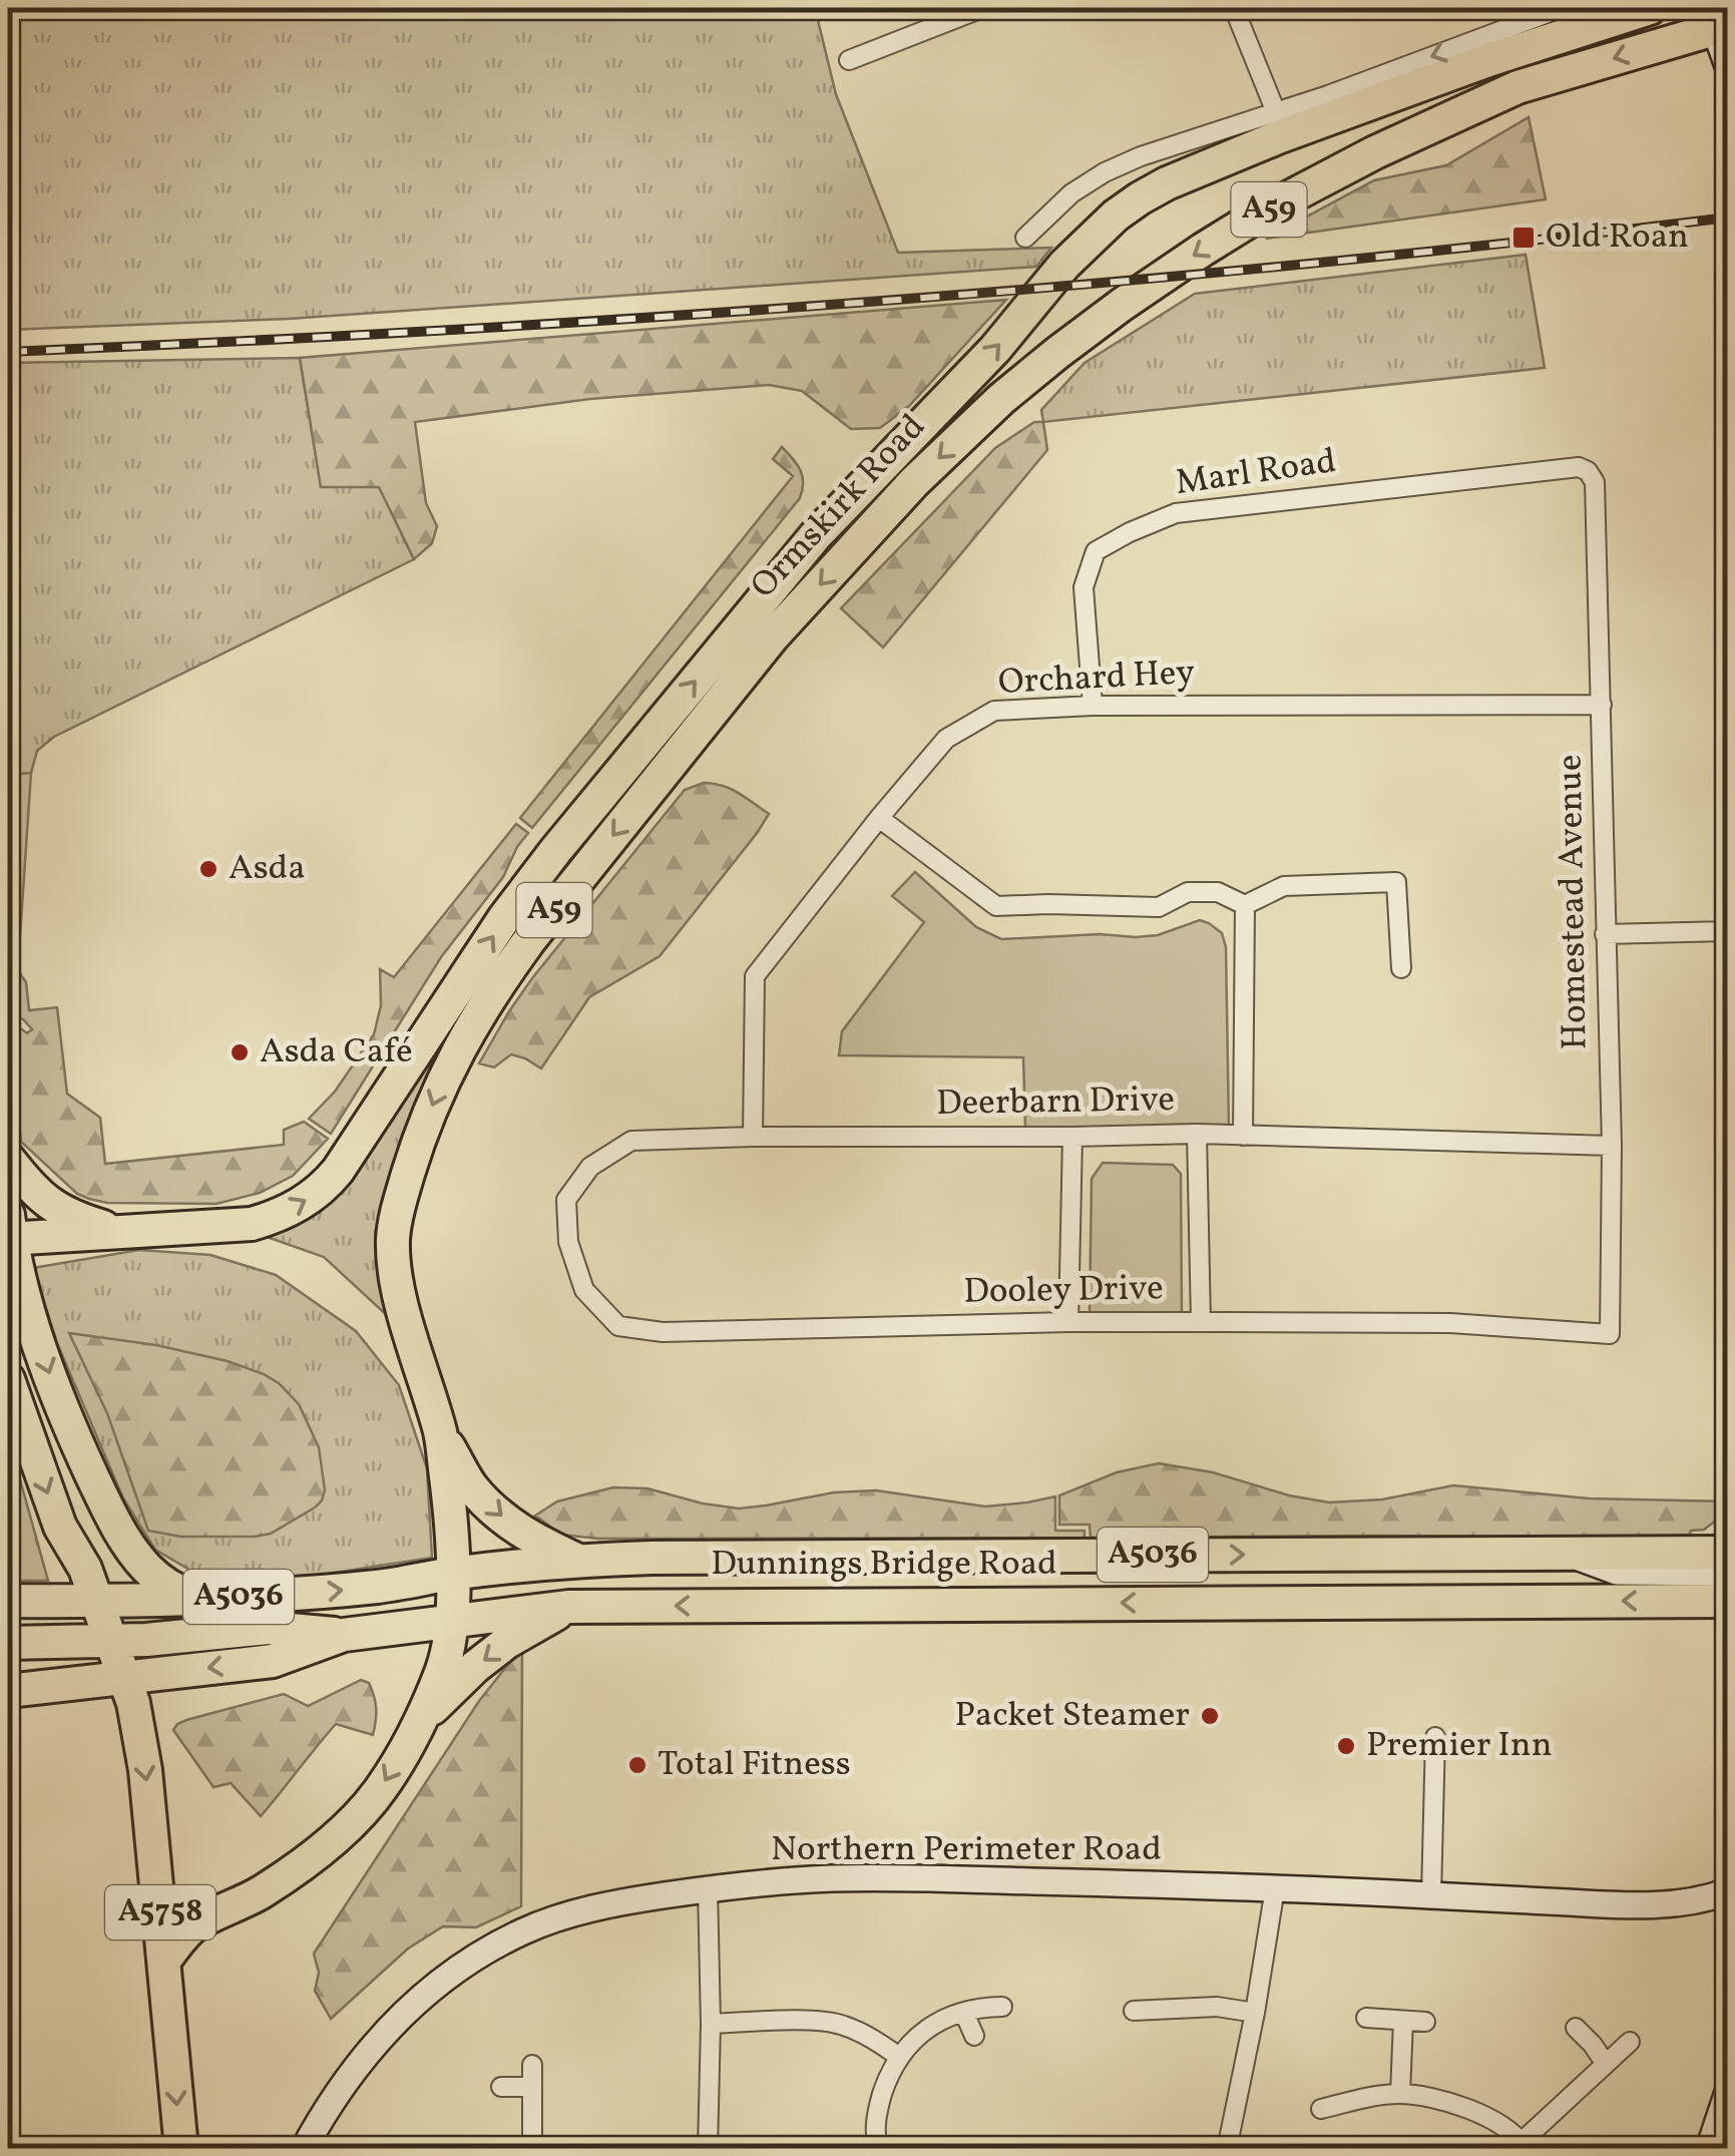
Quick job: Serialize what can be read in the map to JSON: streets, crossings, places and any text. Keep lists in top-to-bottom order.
{
  "streets": {
    "highway": [
      "A59",
      "Ormskirk Road",
      "A5036",
      "Dunnings Bridge Road",
      "A5758"
    ],
    "main road": ["Northern Perimeter Road"],
    "street": [
      "Marl Road",
      "Orchard Hey",
      "Homestead Avenue",
      "Deerbarn Drive",
      "Dooley Drive"
    ]
  },
  "crossings": [
    ["A59", "Ormskirk Road"],
    ["A59", "A5036"],
    ["Marl Road", "Orchard Hey"],
    ["Marl Road", "Homestead Avenue"],
    ["Orchard Hey", "Homestead Avenue"],
    ["Orchard Hey", "Deerbarn Drive"],
    ["Homestead Avenue", "Deerbarn Drive"],
    ["Homestead Avenue", "Dooley Drive"],
    ["Deerbarn Drive", "Dooley Drive"],
    ["A5036", "Dunnings Bridge Road"],
    ["A5036", "A5758"],
    ["Dunnings Bridge Road", "A5758"]
  ],
  "places": {
    "transit": ["Old Roan"],
    "other": [
      "Asda",
      "Asda Café",
      "Packet Steamer",
      "Premier Inn",
      "Total Fitness"
    ]
  }
}
